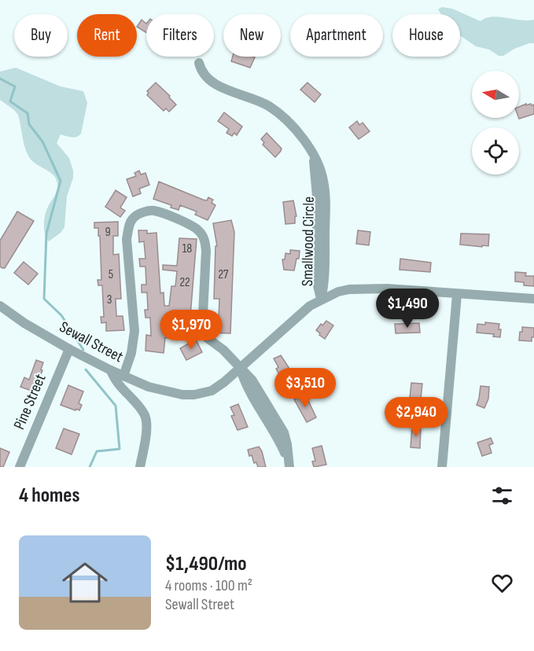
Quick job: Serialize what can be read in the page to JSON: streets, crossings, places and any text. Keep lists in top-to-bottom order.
{
  "streets": {
    "street": ["Smallwood Circle", "Sewall Street", "Pine Street"]
  },
  "crossings": [
    ["Smallwood Circle", "Sewall Street"],
    ["Sewall Street", "Pine Street"]
  ],
  "house_numbers": [
    "9",
    "18",
    "5",
    "27",
    "22",
    "3"
  ],
  "north": "left",
  "page": {
    "chip": [
      "Buy",
      "Rent",
      "Filters",
      "New",
      "Apartment",
      "House"
    ],
    "price": [
      "$1,490",
      "$1,970",
      "$3,510",
      "$2,940"
    ],
    "heading": "4 homes",
    "list": [
      {
        "name": "$1,490/mo",
        "note": "4 rooms · 100 m² · Sewall Street"
      }
    ]
  }
}
